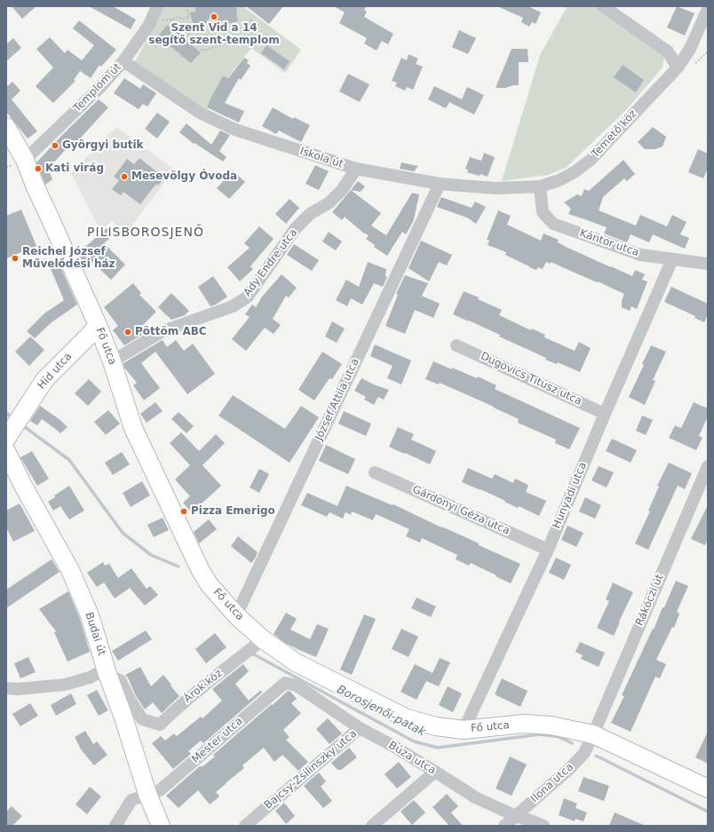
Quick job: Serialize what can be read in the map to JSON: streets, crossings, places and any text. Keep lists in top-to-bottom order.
{
  "streets": {
    "street": [
      "Templom út",
      "Temető köz",
      "Iskola út",
      "Kántor utca",
      "Ady Endre utca",
      "Fő utca",
      "Híd utca",
      "Dugovics Titusz utca",
      "József Attila utca",
      "Hunyadi utca",
      "Gárdonyi Géza utca",
      "Rákóczi út",
      "Budai út",
      "Árok köz",
      "Mester utca",
      "Búza utca",
      "Bajcsy-Zsilinszky utca",
      "Ilona utca"
    ]
  },
  "crossings": [
    ["Templom út", "Iskola út"],
    ["Templom út", "Fő utca"],
    ["Temető köz", "Iskola út"],
    ["Temető köz", "Kántor utca"],
    ["Iskola út", "Kántor utca"],
    ["Iskola út", "Ady Endre utca"],
    ["Iskola út", "József Attila utca"],
    ["Kántor utca", "Hunyadi utca"],
    ["Ady Endre utca", "Fő utca"],
    ["Fő utca", "Híd utca"],
    ["Fő utca", "József Attila utca"],
    ["Fő utca", "Hunyadi utca"],
    ["Fő utca", "Rákóczi út"],
    ["Fő utca", "Árok köz"],
    ["Fő utca", "Ilona utca"],
    ["Dugovics Titusz utca", "Hunyadi utca"],
    ["Hunyadi utca", "Gárdonyi Géza utca"],
    ["Rákóczi út", "Ilona utca"],
    ["Budai út", "Árok köz"],
    ["Budai út", "Mester utca"],
    ["Mester utca", "Búza utca"],
    ["Búza utca", "Bajcsy-Zsilinszky utca"],
    ["Búza utca", "Ilona utca"]
  ],
  "districts": ["PILISBOROSJENŐ"],
  "water": ["Borosjenői-patak"],
  "places": [
    "Szent Vid a 14 segítő szent-templom",
    "Györgyi butik",
    "Kati virág",
    "Mesevölgy Óvoda",
    "Reichel József Művelődési ház",
    "Pöttöm ABC",
    "Pizza Emerigo"
  ]
}
